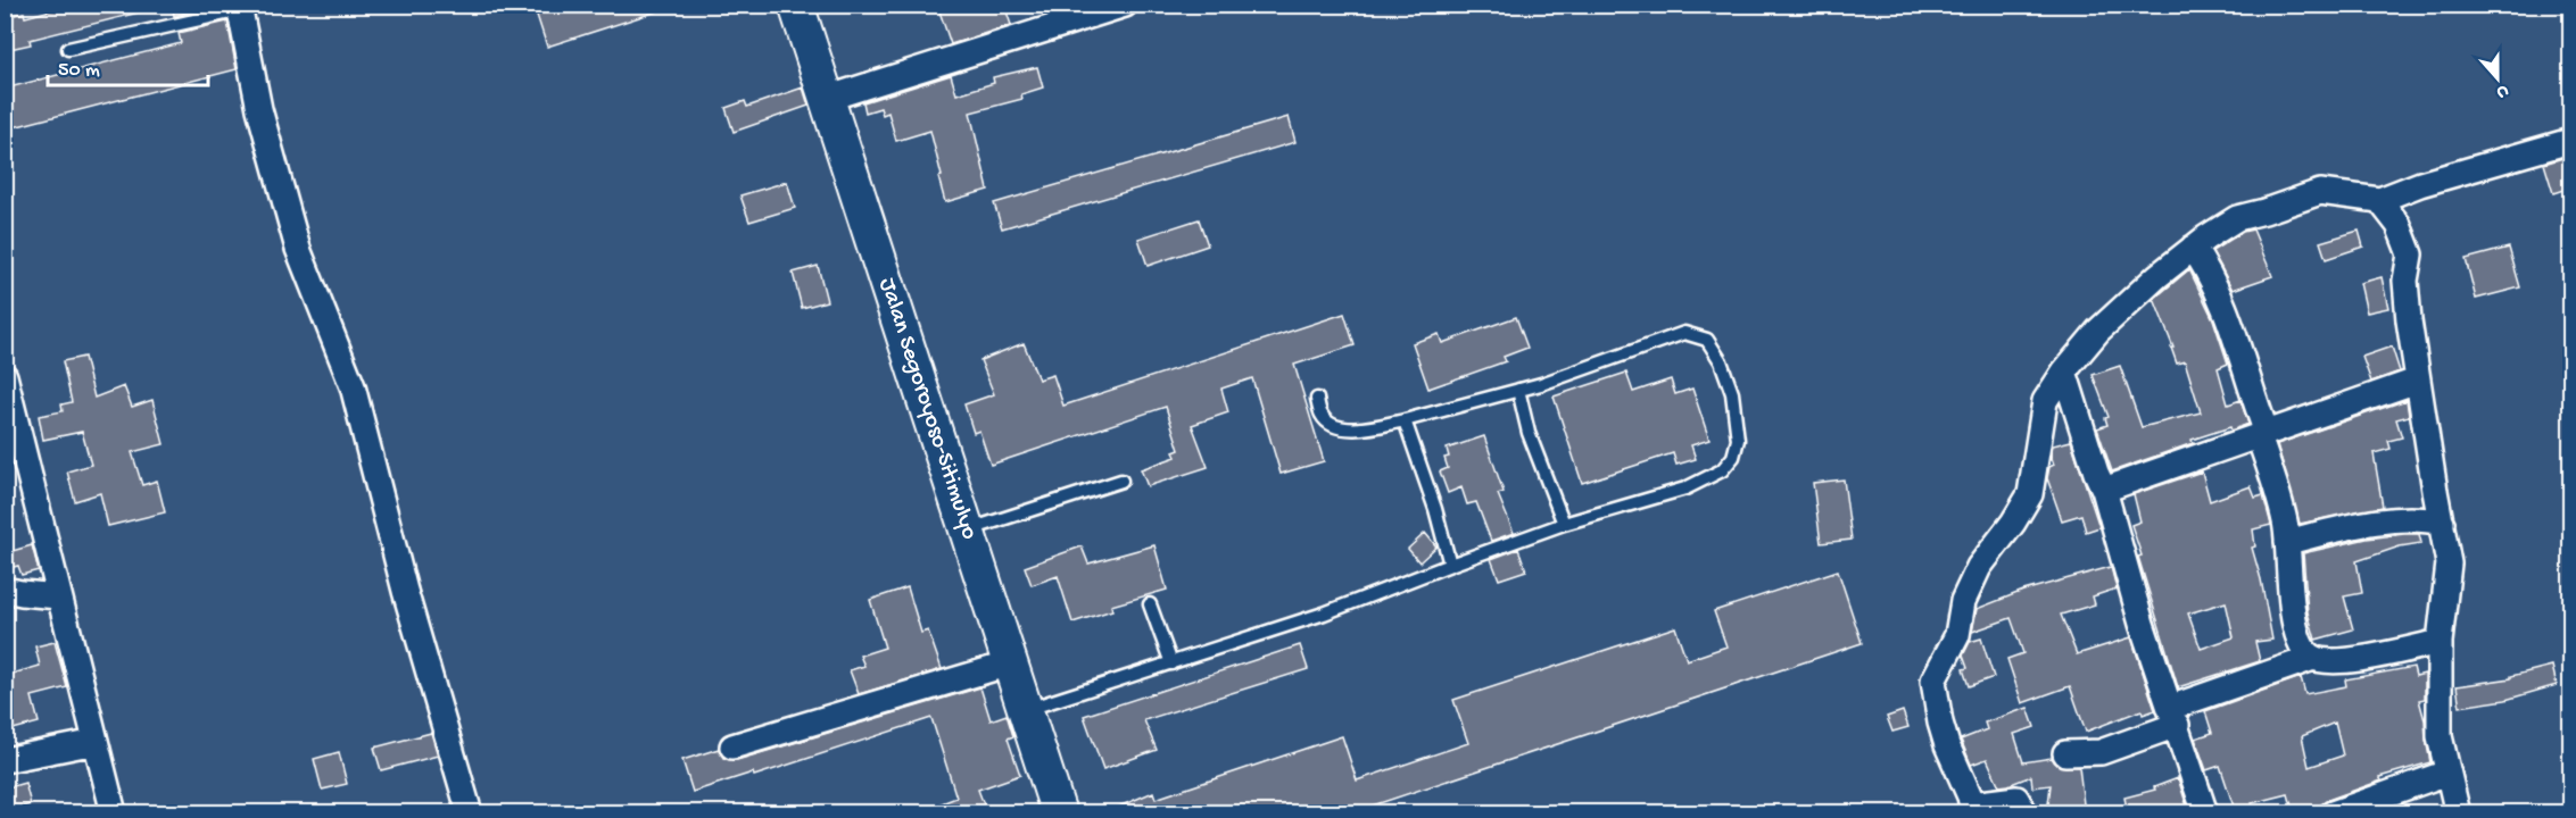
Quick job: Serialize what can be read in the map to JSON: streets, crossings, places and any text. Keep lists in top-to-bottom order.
{
  "streets": {
    "main road": ["Jalan Segoroyoso-Sitimulyo"]
  },
  "scale_bar": "50 m",
  "north": "bottom"
}
